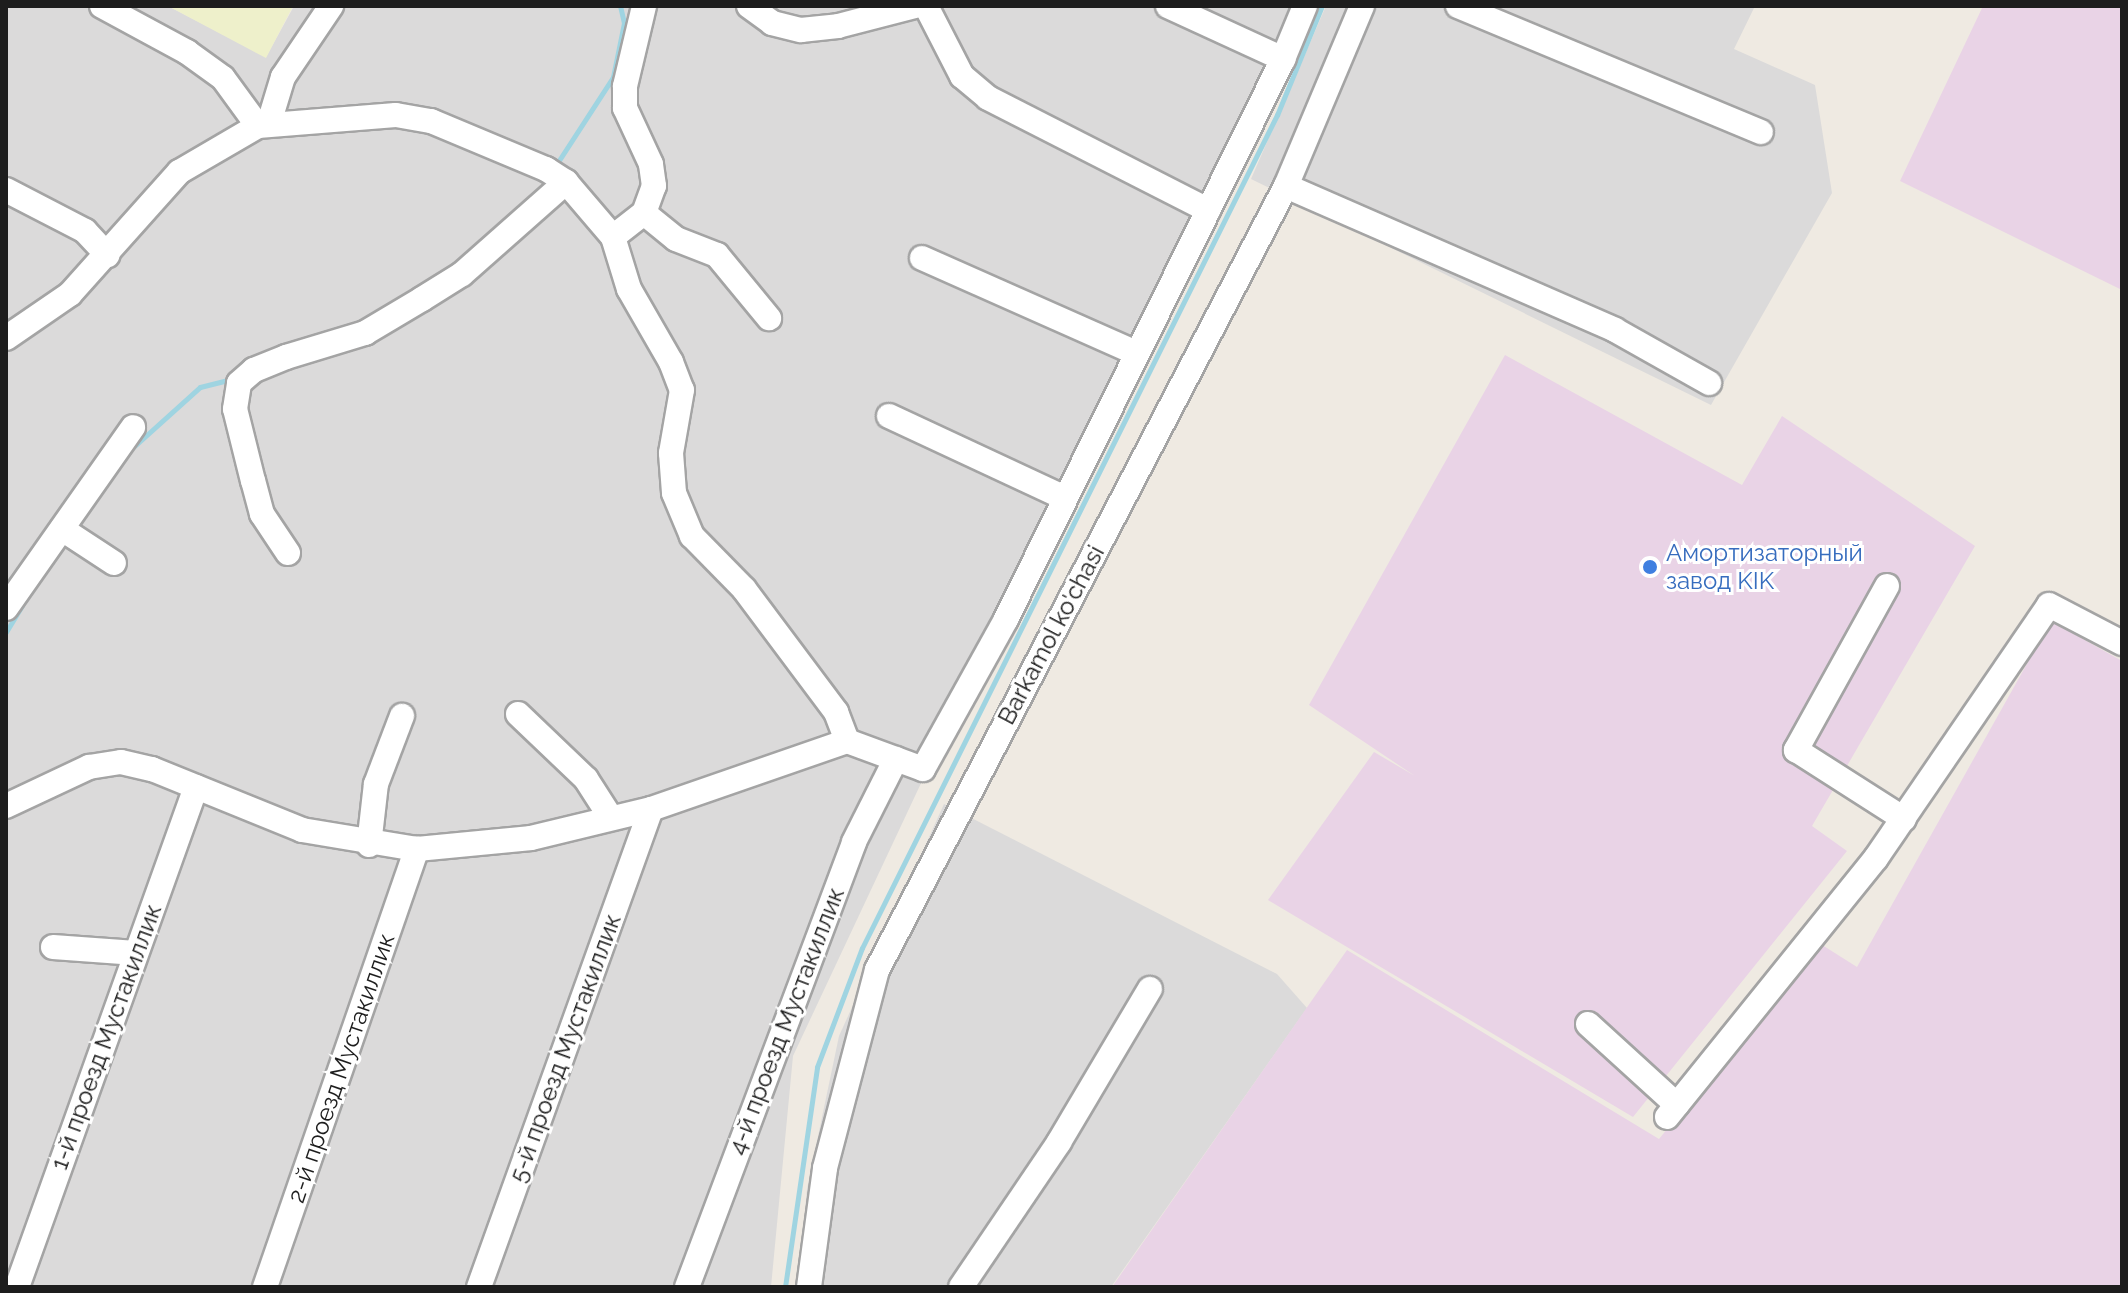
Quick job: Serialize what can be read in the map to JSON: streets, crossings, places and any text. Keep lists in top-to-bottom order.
{
  "streets": {
    "street": [
      "Barkamol ko'chasi",
      "4-й проезд Мустакиллик",
      "1-й проезд Мустакиллик",
      "5-й проезд Мустакиллик",
      "2-й проезд Мустакиллик"
    ]
  },
  "places": ["Амортизаторный завод KIK"]
}
